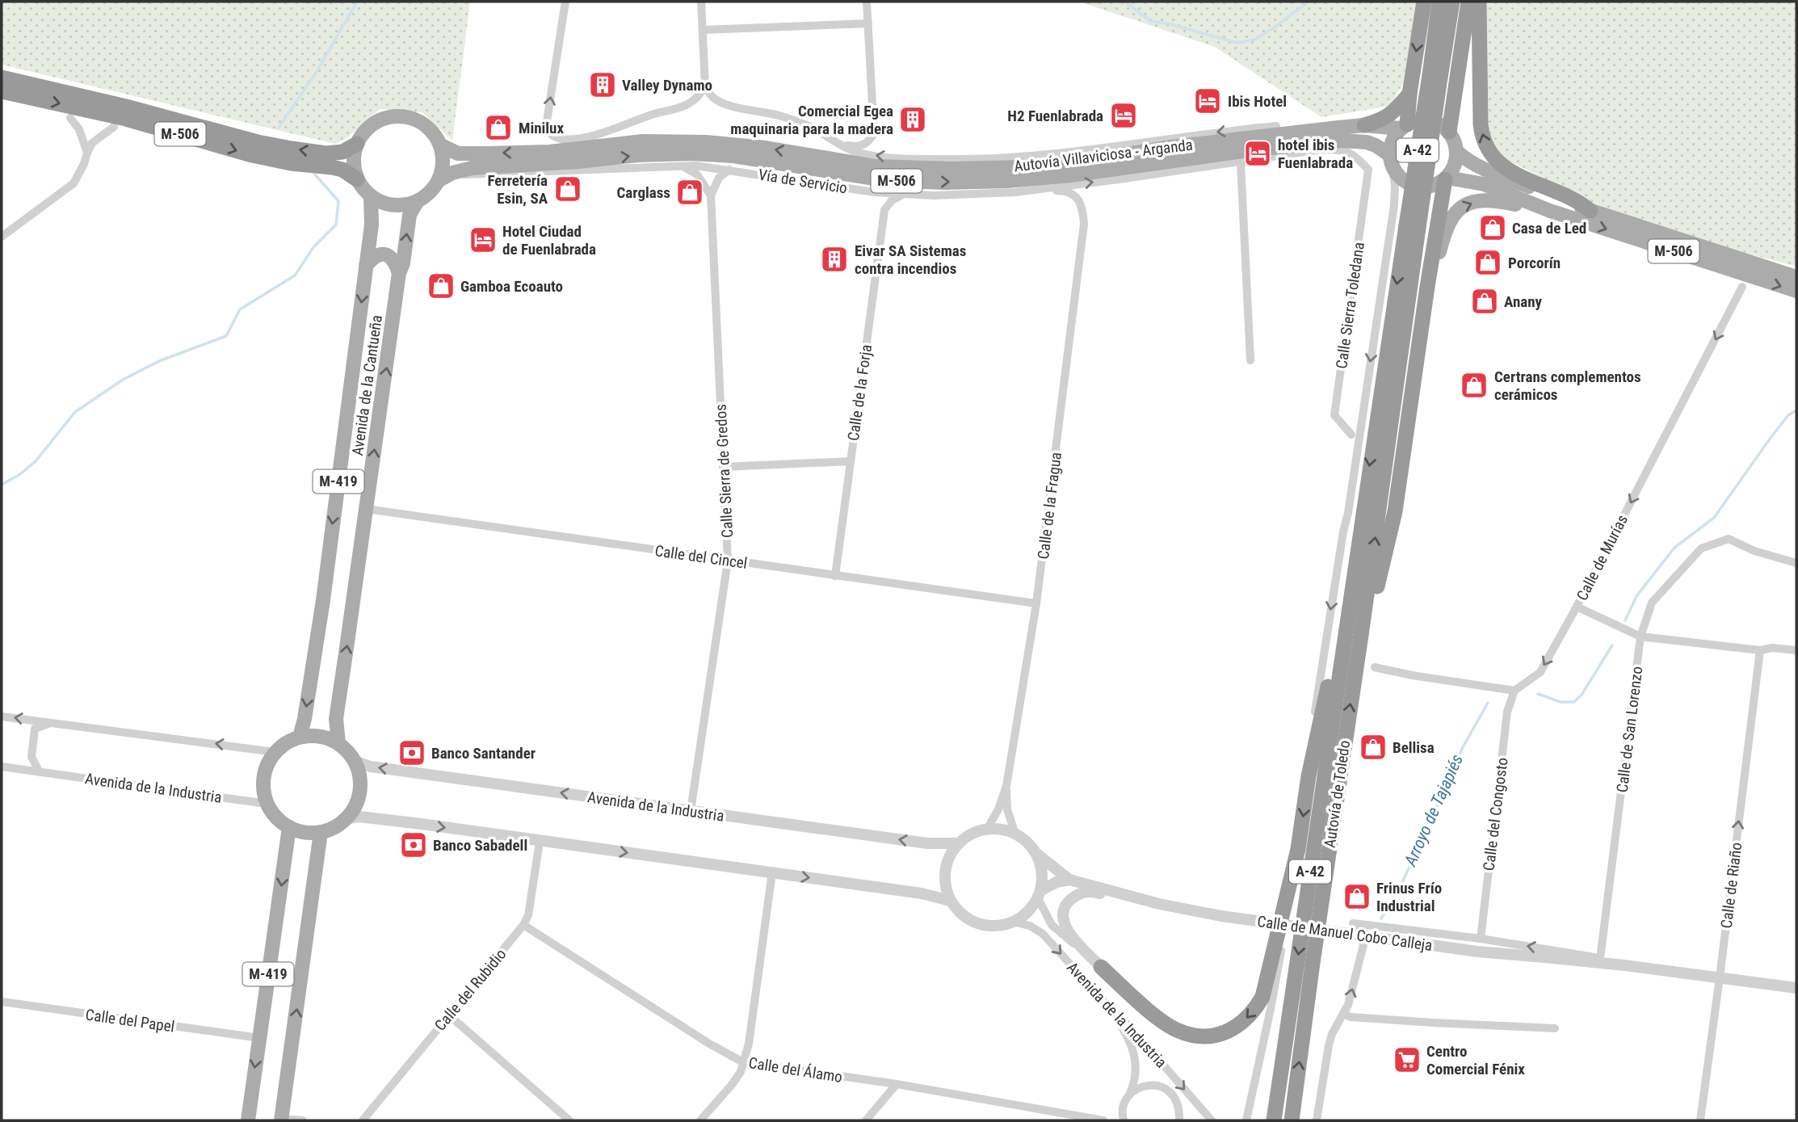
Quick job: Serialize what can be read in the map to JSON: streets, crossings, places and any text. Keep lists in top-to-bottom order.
{
  "streets": {
    "highway": ["M-506", "A-42", "Autovía de Toledo"],
    "main road": ["Autovía Villaviciosa - Arganda", "Avenida de la Cantueña", "M-419"],
    "street": [
      "Vía de Servicio",
      "Calle Sierra Toledana",
      "Calle de la Forja",
      "Calle Sierra de Gredos",
      "Calle de la Fragua",
      "Calle del Cincel",
      "Calle de Murías",
      "Calle de San Lorenzo",
      "Avenida de la Industria",
      "Calle del Congosto",
      "Calle de Riaño",
      "Calle de Manuel Cobo Calleja",
      "Calle del Rubidio",
      "Calle del Papel",
      "Calle del Álamo"
    ]
  },
  "crossings": [
    ["M-506", "Autovía Villaviciosa - Arganda"],
    ["M-506", "Vía de Servicio"],
    ["M-506", "Avenida de la Cantueña"],
    ["A-42", "Autovía de Toledo"],
    ["Autovía Villaviciosa - Arganda", "Avenida de la Cantueña"],
    ["Vía de Servicio", "Calle Sierra Toledana"],
    ["Vía de Servicio", "Calle de la Fragua"],
    ["Avenida de la Cantueña", "M-419"],
    ["Avenida de la Cantueña", "Calle del Cincel"],
    ["Avenida de la Cantueña", "Avenida de la Industria"],
    ["Calle de la Forja", "Calle del Cincel"],
    ["Calle Sierra de Gredos", "Calle del Cincel"],
    ["Calle Sierra de Gredos", "Avenida de la Industria"],
    ["M-419", "Avenida de la Industria"],
    ["M-419", "Calle del Papel"],
    ["Calle de la Fragua", "Calle del Cincel"],
    ["Calle de la Fragua", "Avenida de la Industria"],
    ["Calle de la Fragua", "Calle de Manuel Cobo Calleja"],
    ["Calle de Murías", "Calle del Congosto"],
    ["Calle de San Lorenzo", "Calle de Manuel Cobo Calleja"],
    ["Avenida de la Industria", "Calle de Manuel Cobo Calleja"],
    ["Calle del Congosto", "Calle de Manuel Cobo Calleja"],
    ["Calle de Riaño", "Calle de Manuel Cobo Calleja"],
    ["Calle del Rubidio", "Calle del Álamo"]
  ],
  "one_way": ["Calle de Murías", "Calle de Riaño"],
  "water": ["Arroyo de Tajapiés"],
  "places": {
    "building": ["Valley Dynamo", "Comercial Egea maquinaria para la madera", "Eivar SA Sistemas contra incendios"],
    "hotel": [
      "Ibis Hotel",
      "H2 Fuenlabrada",
      "hotel ibis Fuenlabrada",
      "Hotel Ciudad de Fuenlabrada"
    ],
    "shop": [
      "Minilux",
      "Ferretería Esin, SA",
      "Carglass",
      "Casa de Led",
      "Porcorín",
      "Gamboa Ecoauto",
      "Anany",
      "Certrans complementos cerámicos",
      "Bellisa",
      "Frinus Frío Industrial"
    ],
    "bank": ["Banco Santander", "Banco Sabadell"],
    "supermarket": ["Centro Comercial Fénix"]
  }
}
